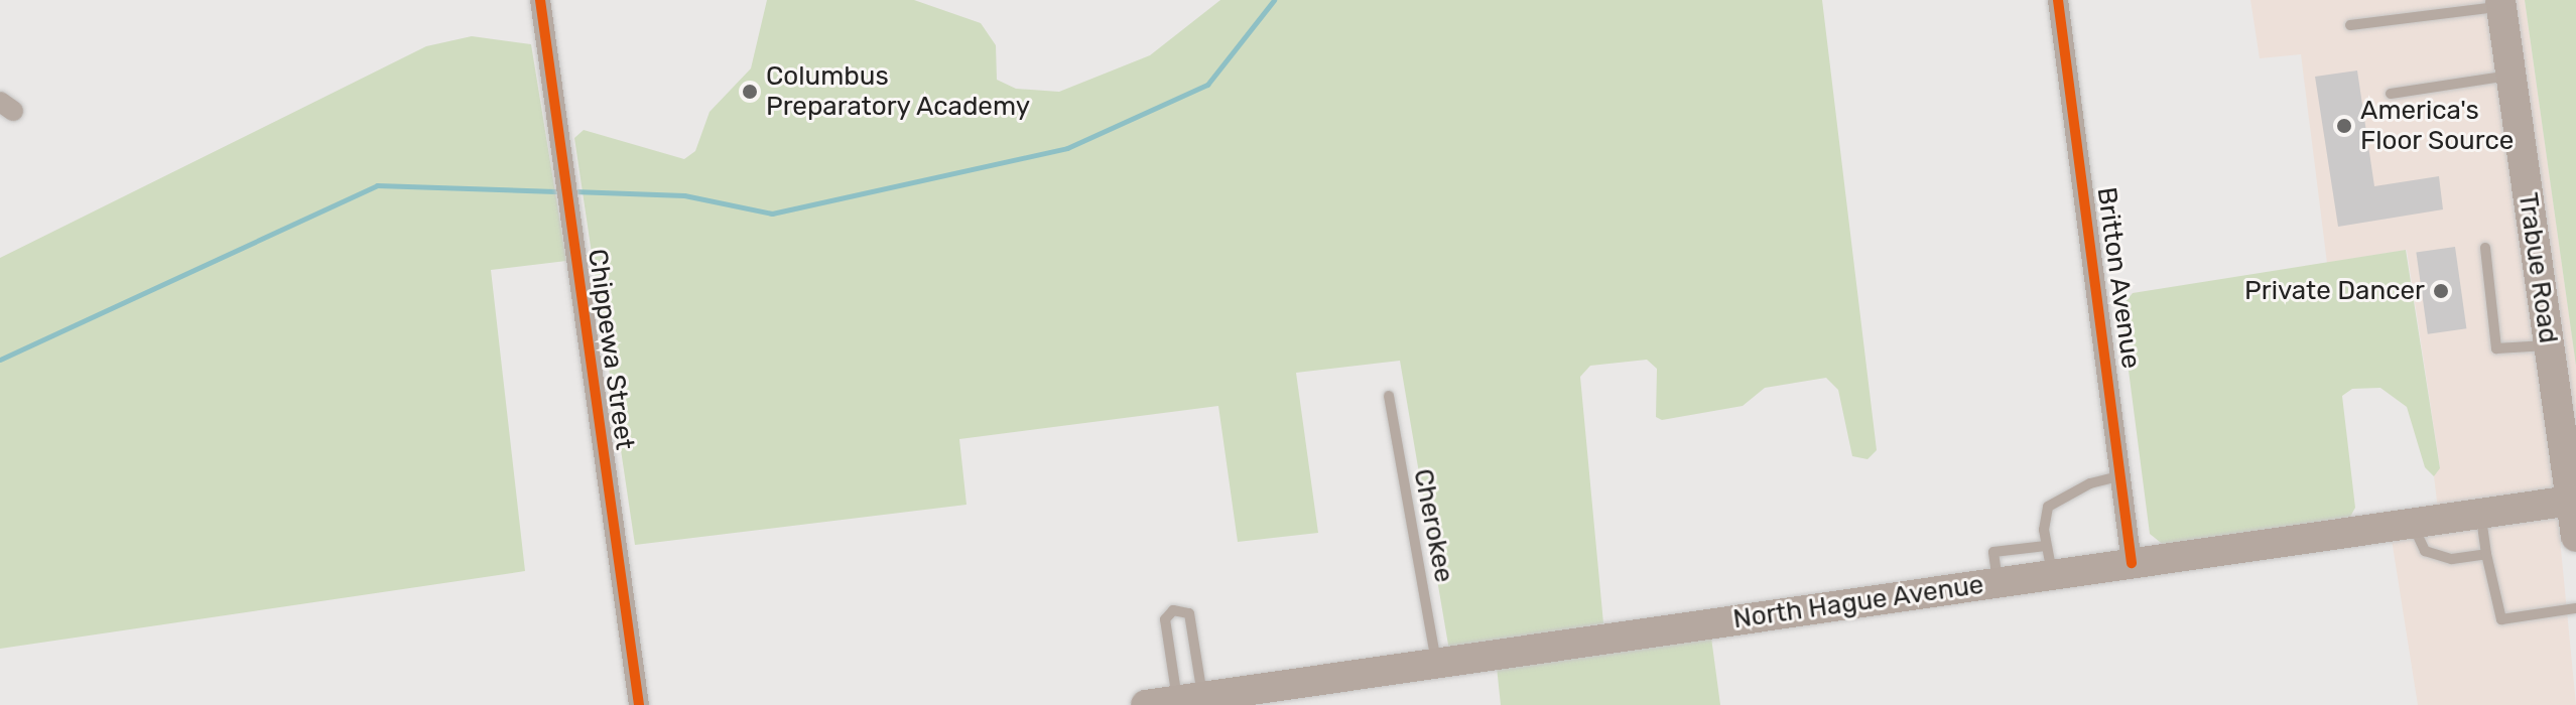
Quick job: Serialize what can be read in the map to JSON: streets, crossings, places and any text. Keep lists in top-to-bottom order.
{
  "streets": {
    "main road": ["Trabue Road", "North Hague Avenue"],
    "street": ["Britton Avenue", "Chippewa Street"],
    "lane": ["Cherokee"]
  },
  "crossings": [
    ["Trabue Road", "North Hague Avenue"],
    ["Britton Avenue", "North Hague Avenue"],
    ["Cherokee", "North Hague Avenue"]
  ],
  "places": ["Columbus Preparatory Academy", "America's Floor Source", "Private Dancer"]
}
